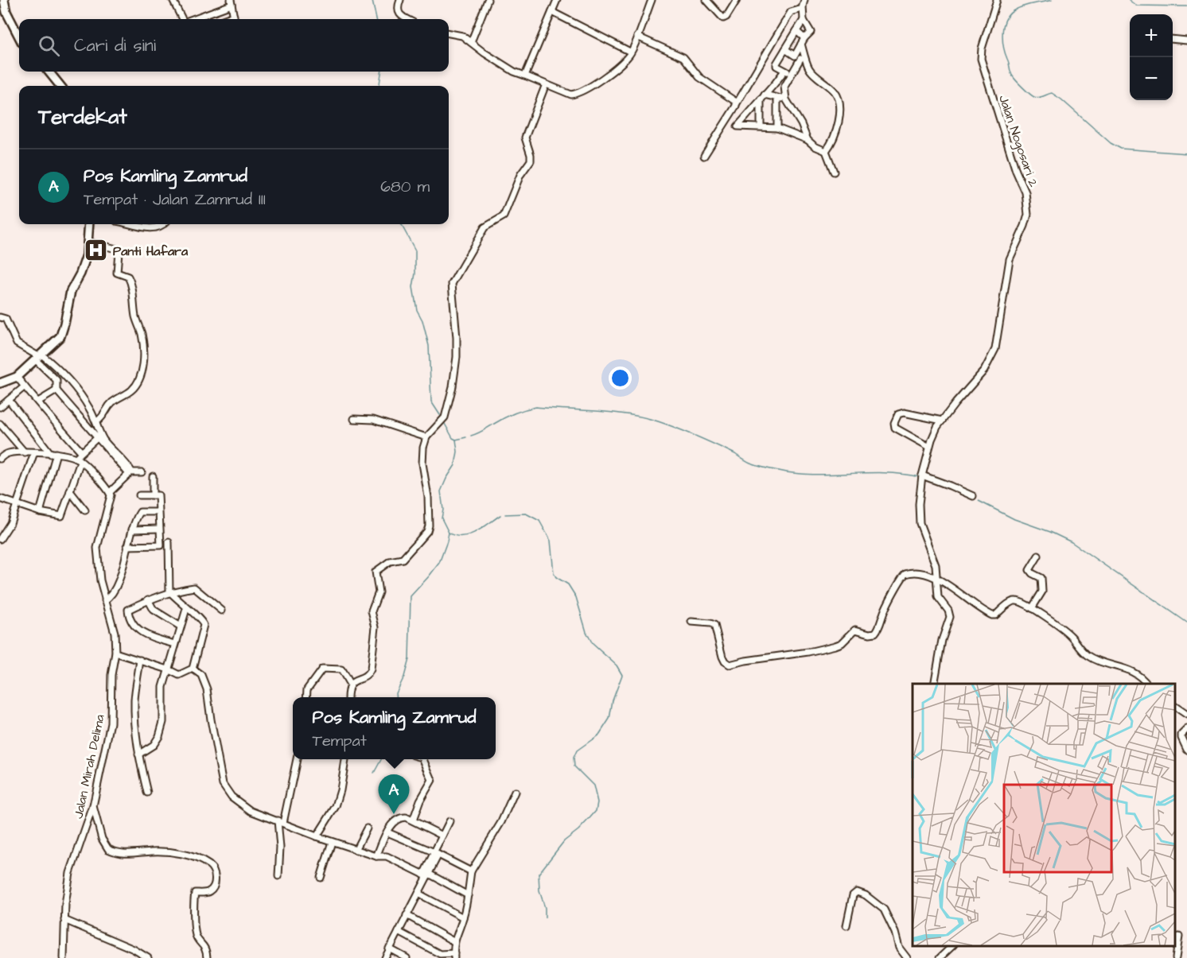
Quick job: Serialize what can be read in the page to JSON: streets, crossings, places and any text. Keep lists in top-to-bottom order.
{
  "streets": {
    "street": ["Jalan Nogosari 2", "Jalan Mirah Delima"]
  },
  "places": {
    "hospital": ["Panti Hafara"]
  },
  "page": {
    "map_buttons": ["+", "−"],
    "search": "Cari di sini",
    "heading": "Terdekat",
    "list": [
      {
        "mark": "A",
        "name": "Pos Kamling Zamrud",
        "note": "Tempat · Jalan Zamrud III",
        "value": "680 m"
      }
    ],
    "popup": ["Pos Kamling Zamrud", "Tempat"],
    "pins": "A"
  }
}
